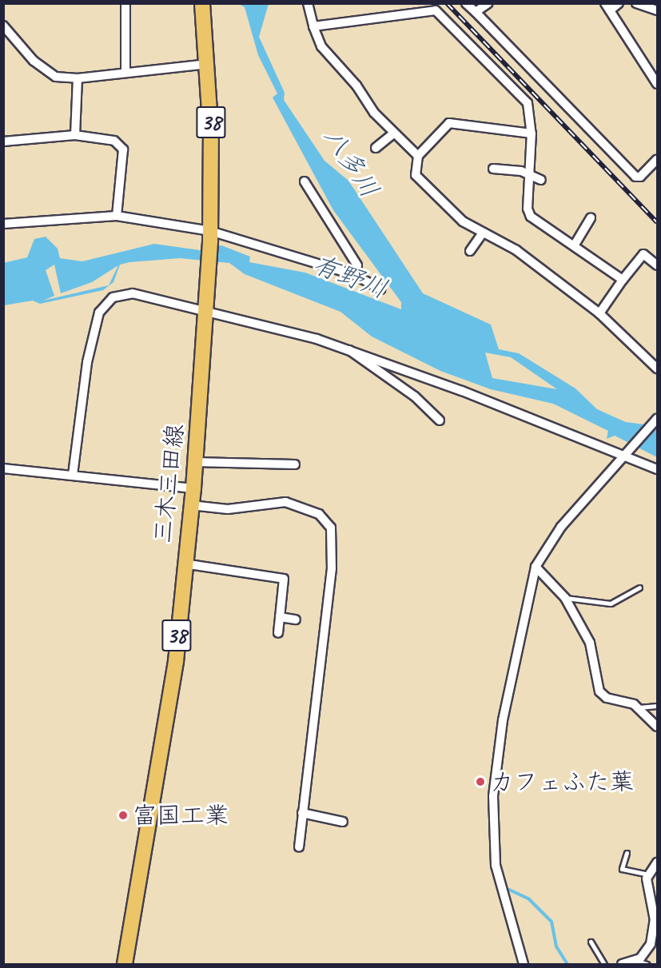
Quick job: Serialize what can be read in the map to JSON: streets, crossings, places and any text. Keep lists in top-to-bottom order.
{
  "streets": {
    "main road": ["38", "三木三田線"]
  },
  "water": ["八多川", "有野川"],
  "places": ["カフェふた葉", "富国工業"]
}
